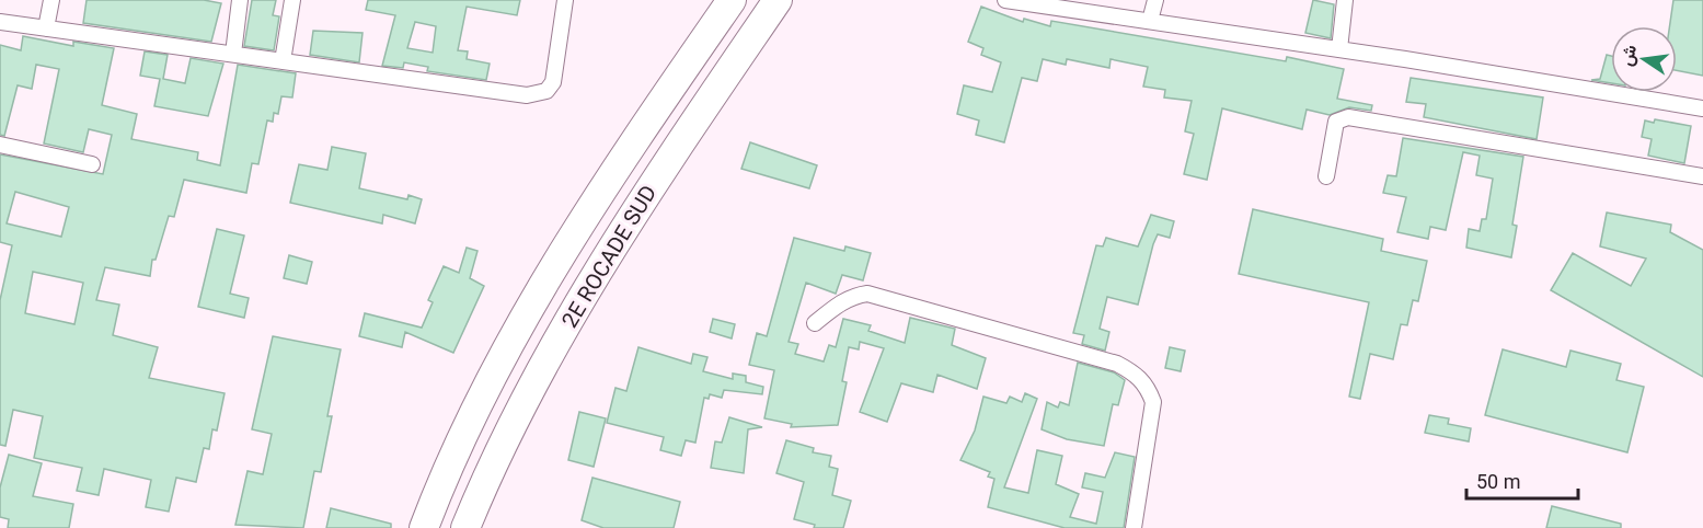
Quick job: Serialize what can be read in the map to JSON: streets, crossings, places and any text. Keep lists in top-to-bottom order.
{
  "streets": {
    "highway": ["2E ROCADE SUD"]
  },
  "scale_bar": "50 m",
  "north": "left"
}
